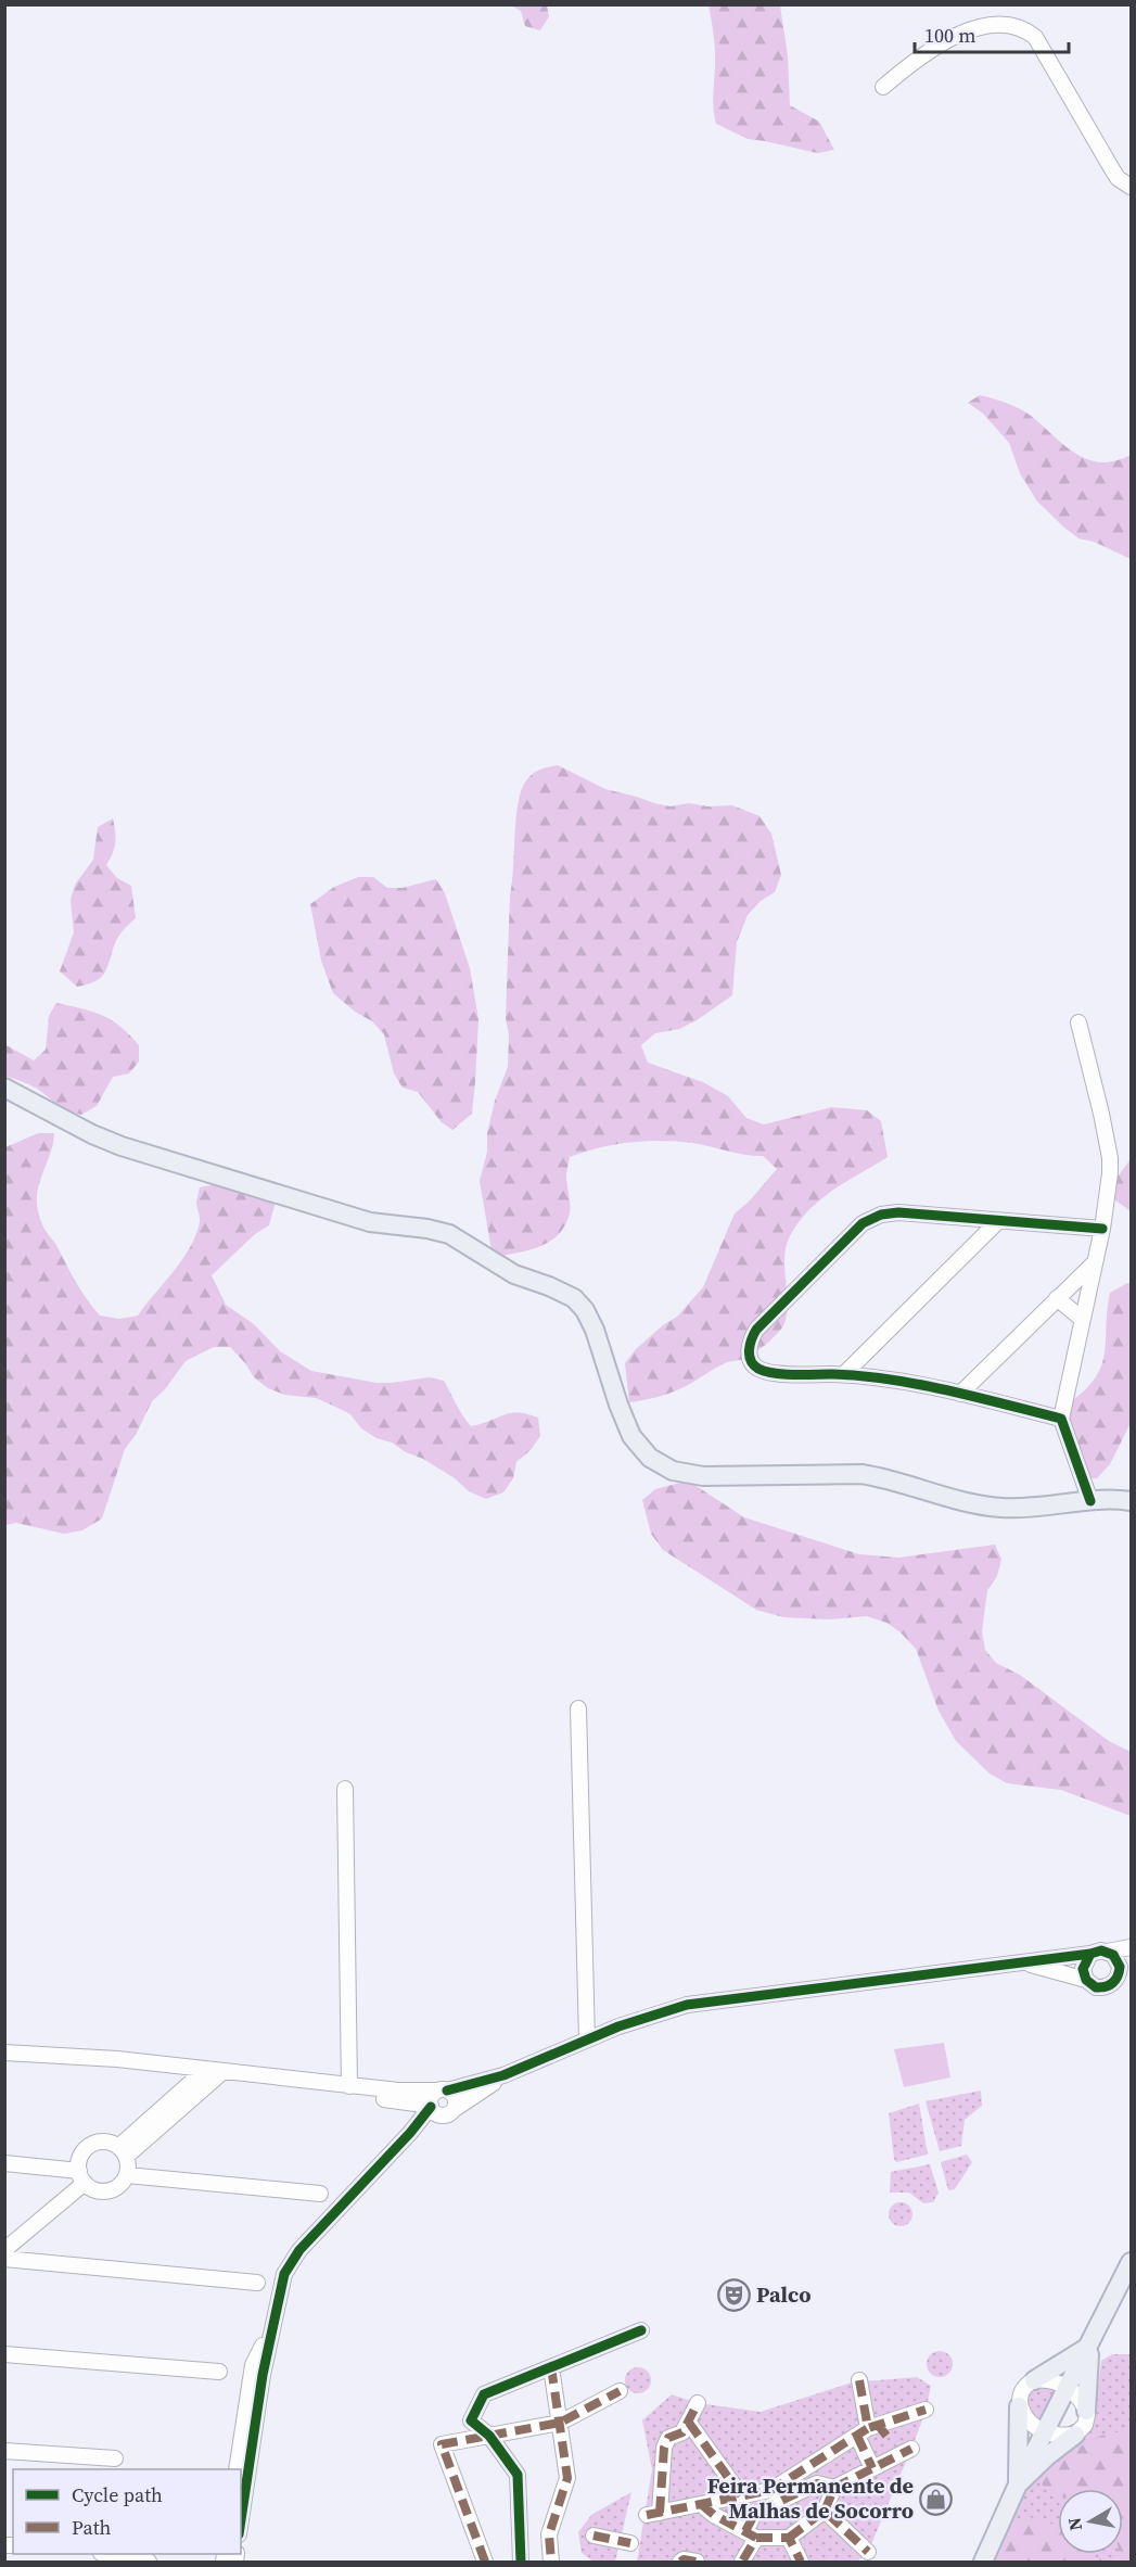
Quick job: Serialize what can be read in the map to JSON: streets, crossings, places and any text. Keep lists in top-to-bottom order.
{
  "places": {
    "theatre": ["Palco"],
    "shop": ["Feira Permanente de Malhas de Socorro"]
  },
  "legend": ["Cycle path", "Path"],
  "scale_bar": "100 m",
  "north": "left"
}
